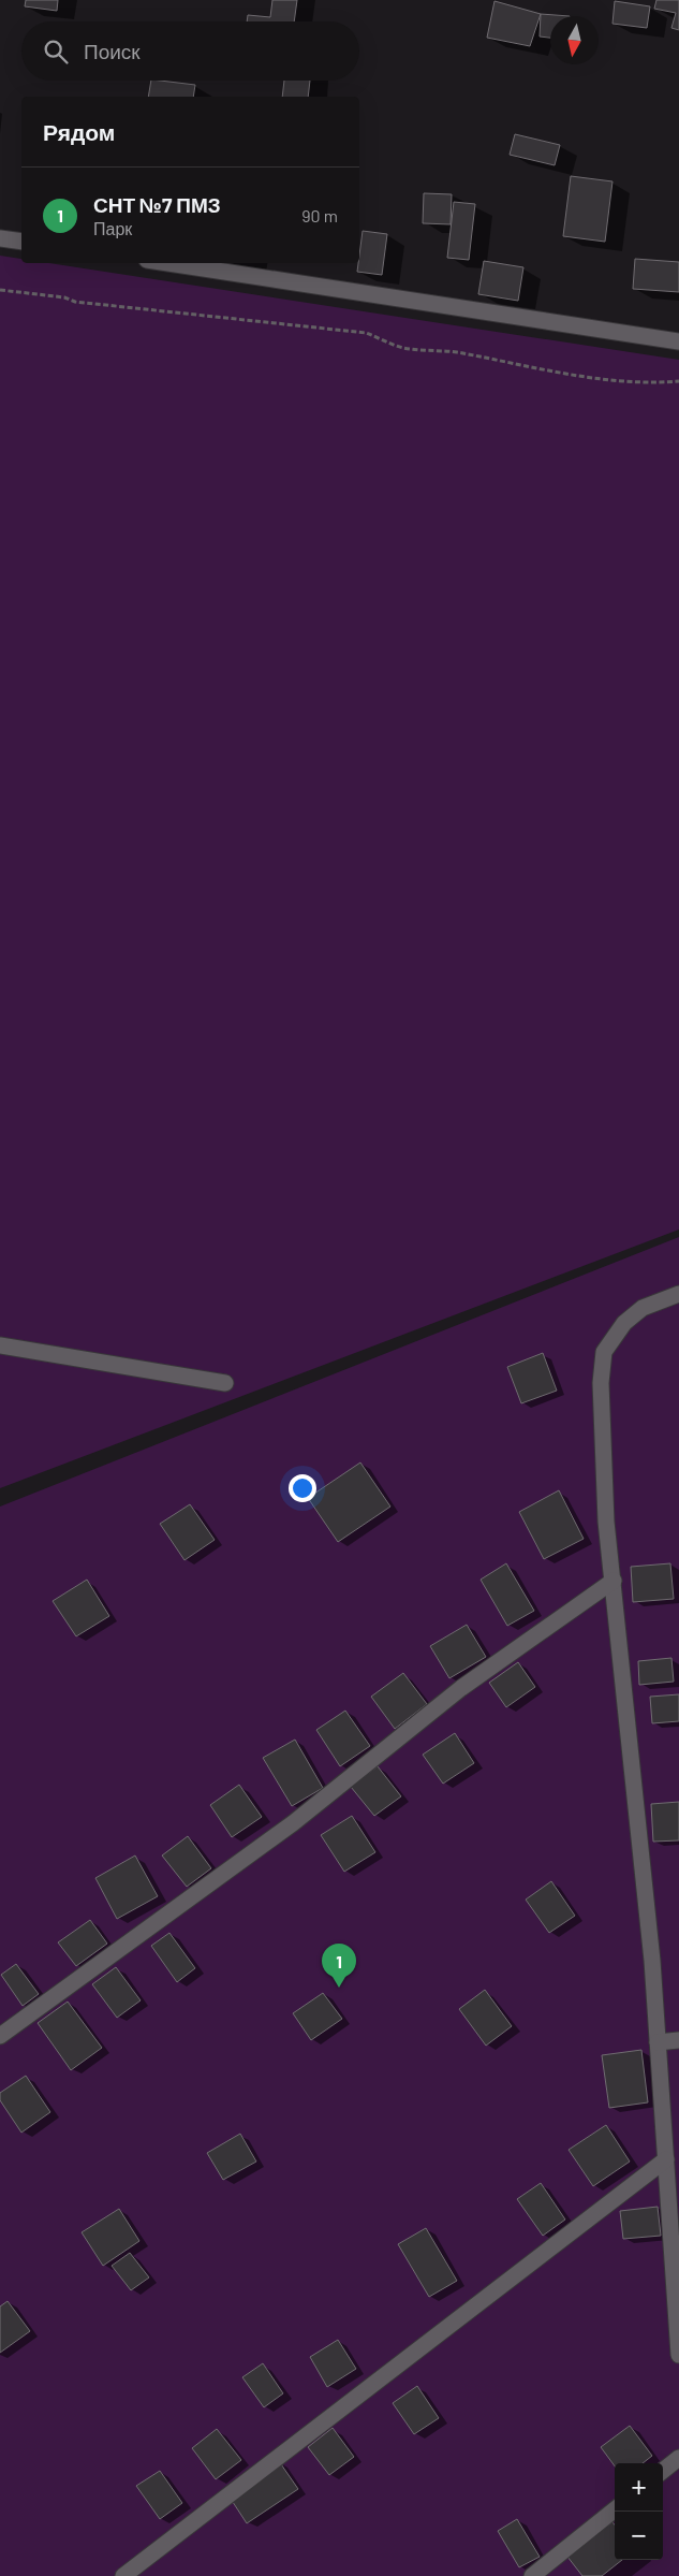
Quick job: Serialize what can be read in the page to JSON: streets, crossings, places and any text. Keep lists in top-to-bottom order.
{
  "north": "bottom",
  "page": {
    "search": "Поиск",
    "heading": "Рядом",
    "list": [
      {
        "mark": "1",
        "name": "СНТ №7 ПМЗ",
        "note": "Парк",
        "value": "90 m"
      }
    ],
    "pins": "1",
    "map_buttons": ["+", "−"]
  }
}
